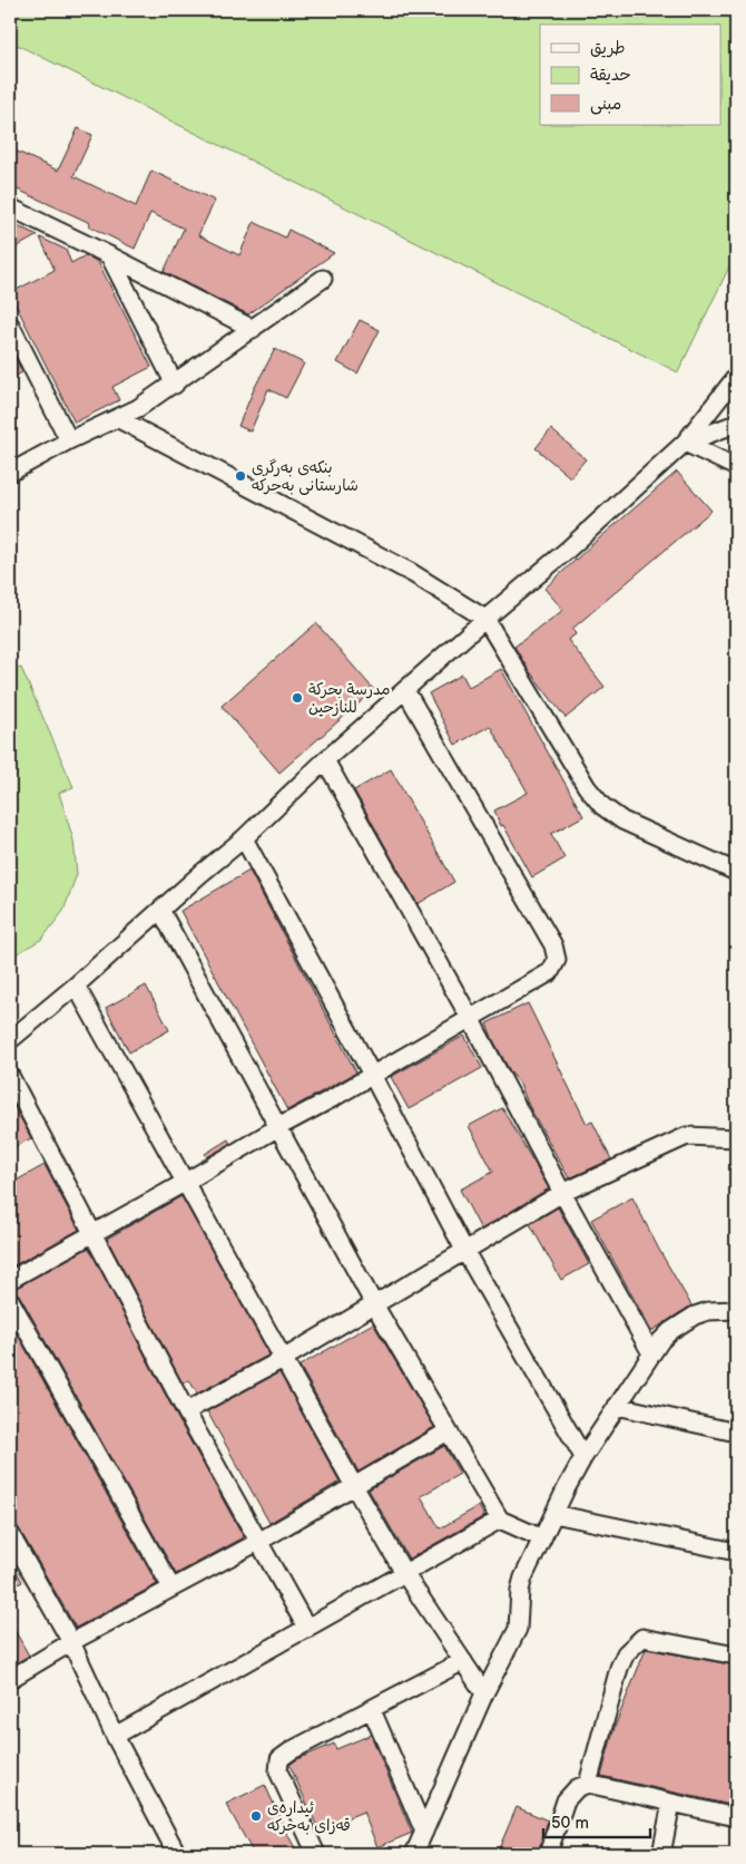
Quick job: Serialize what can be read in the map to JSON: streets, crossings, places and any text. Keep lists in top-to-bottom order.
{
  "places": ["بنکەی بەرگری شارستانی بەحرکە", "مدرسة بحركة للنازحين", "ئیدارەی قەزای بەحرکە"],
  "legend": ["طريق", "حديقة", "مبنى"],
  "scale_bar": "50 m"
}
